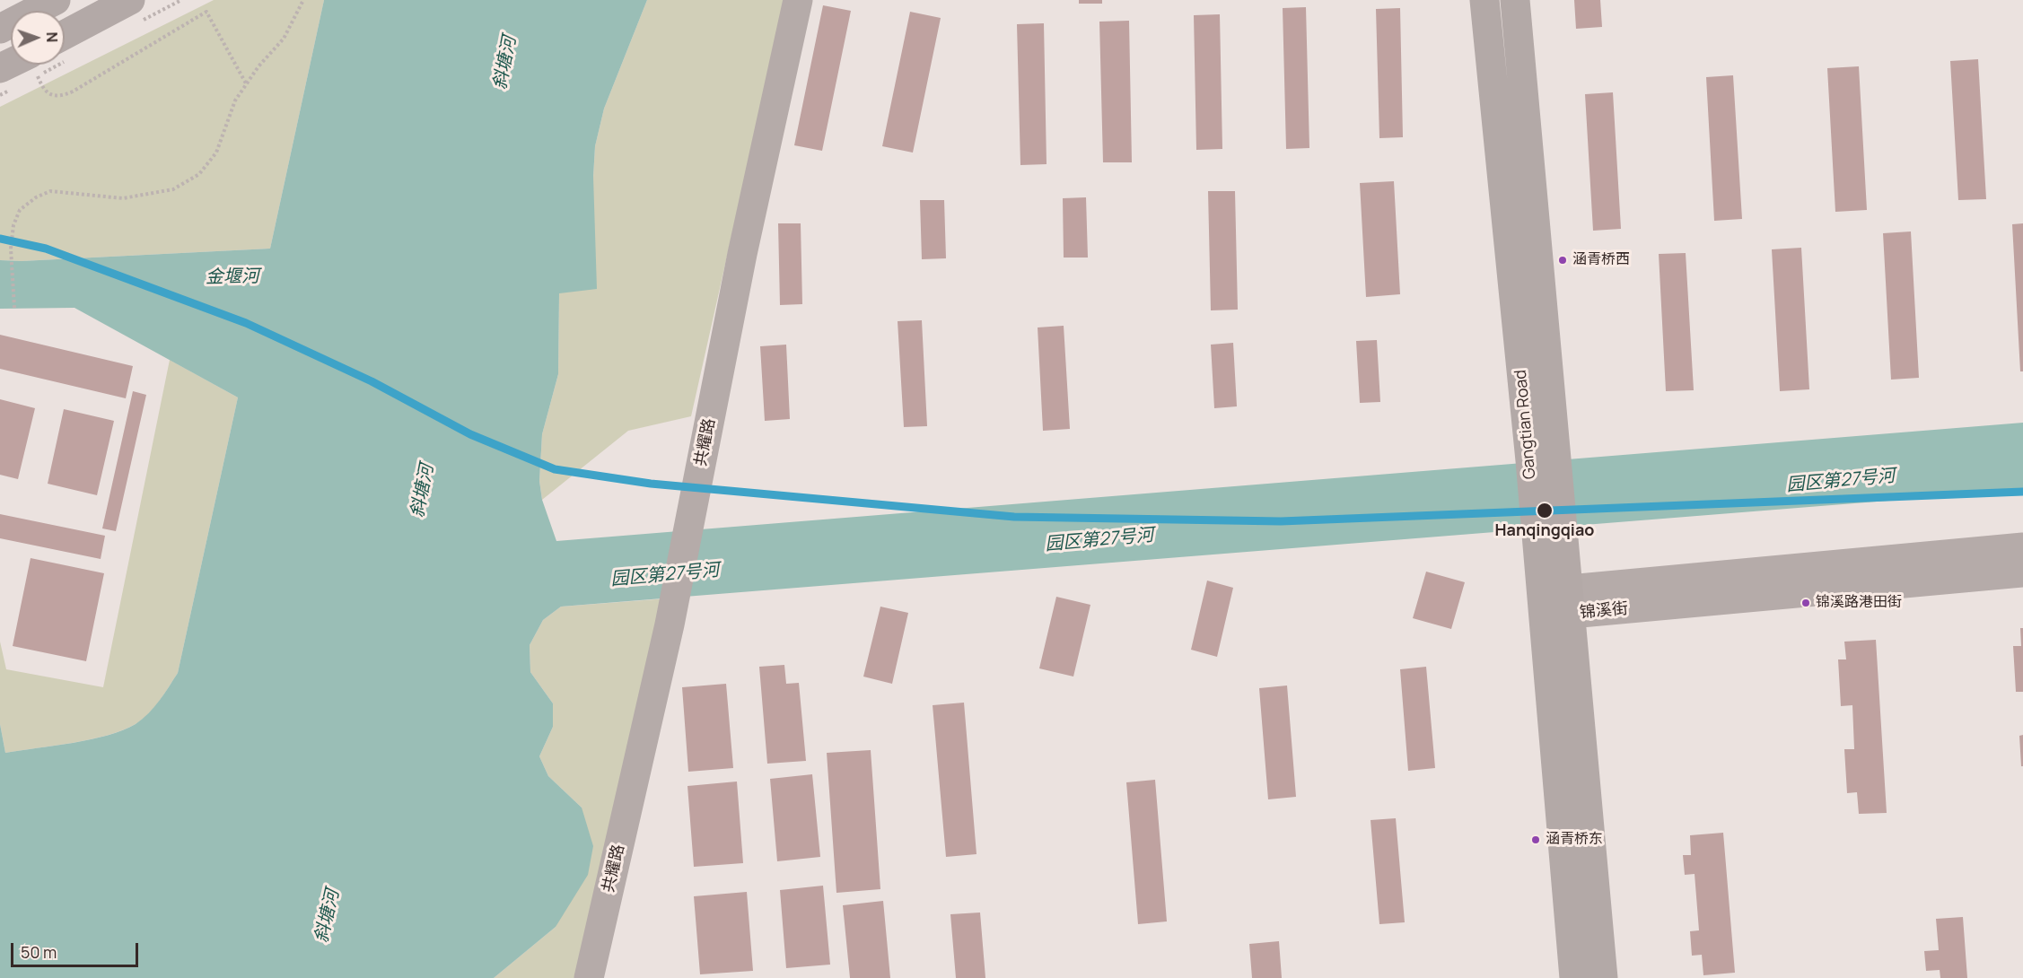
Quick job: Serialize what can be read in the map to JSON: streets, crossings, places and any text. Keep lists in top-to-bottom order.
{
  "streets": {
    "main road": ["Gangtian Road"],
    "street": ["共耀路", "锦溪街"]
  },
  "crossings": [
    ["Gangtian Road", "锦溪街"]
  ],
  "water": ["斜塘河", "金堰河", "园区第27号河"],
  "places": [
    "涵青桥西",
    "Hanqingqiao",
    "锦溪路港田街",
    "涵青桥东"
  ],
  "scale_bar": "50 m",
  "north": "right"
}
